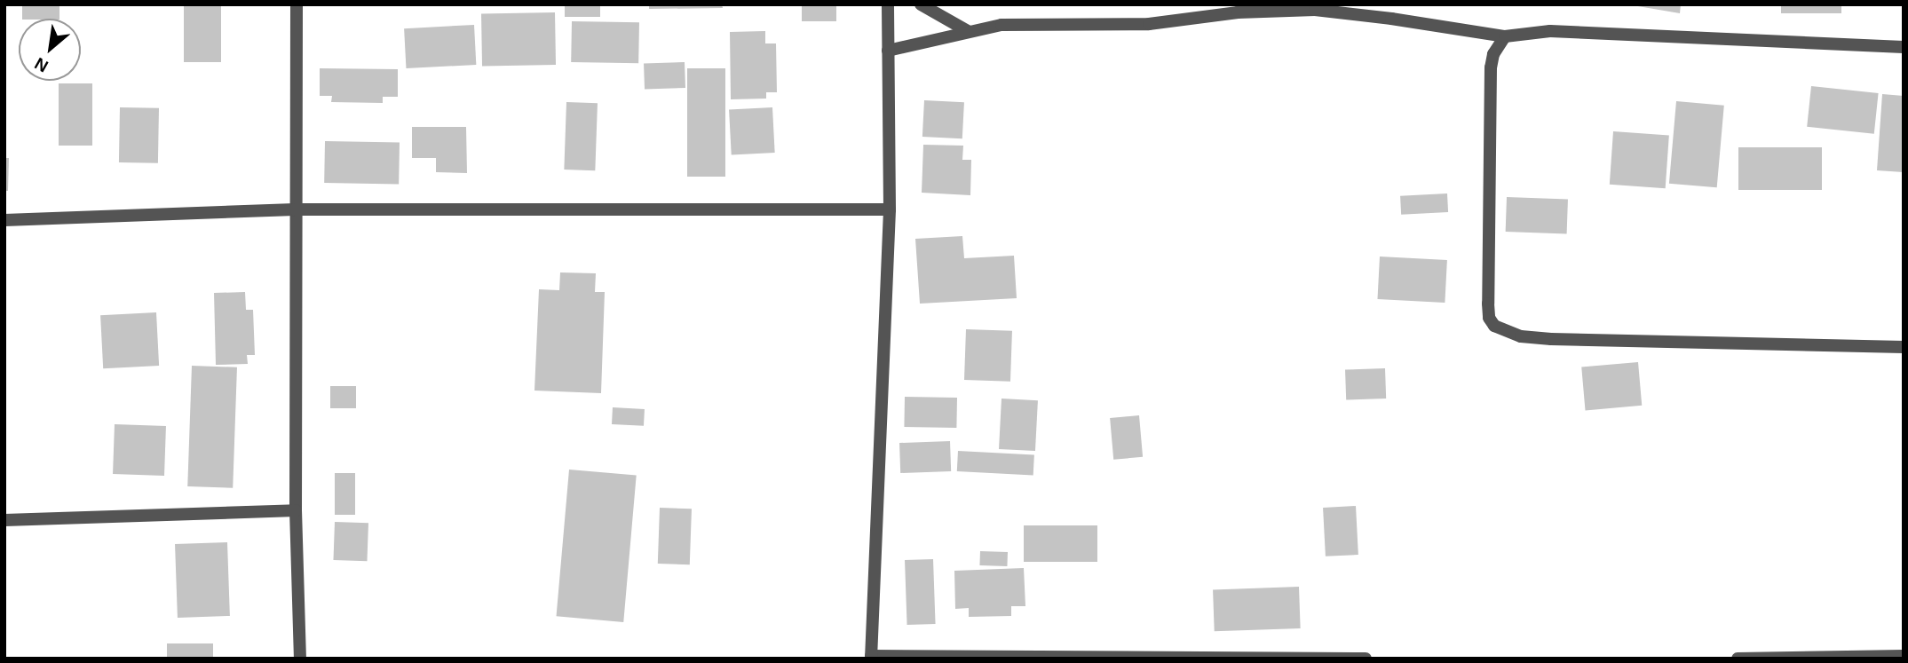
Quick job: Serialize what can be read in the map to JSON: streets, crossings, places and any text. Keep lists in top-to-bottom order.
{
  "north": "bottom left"
}
